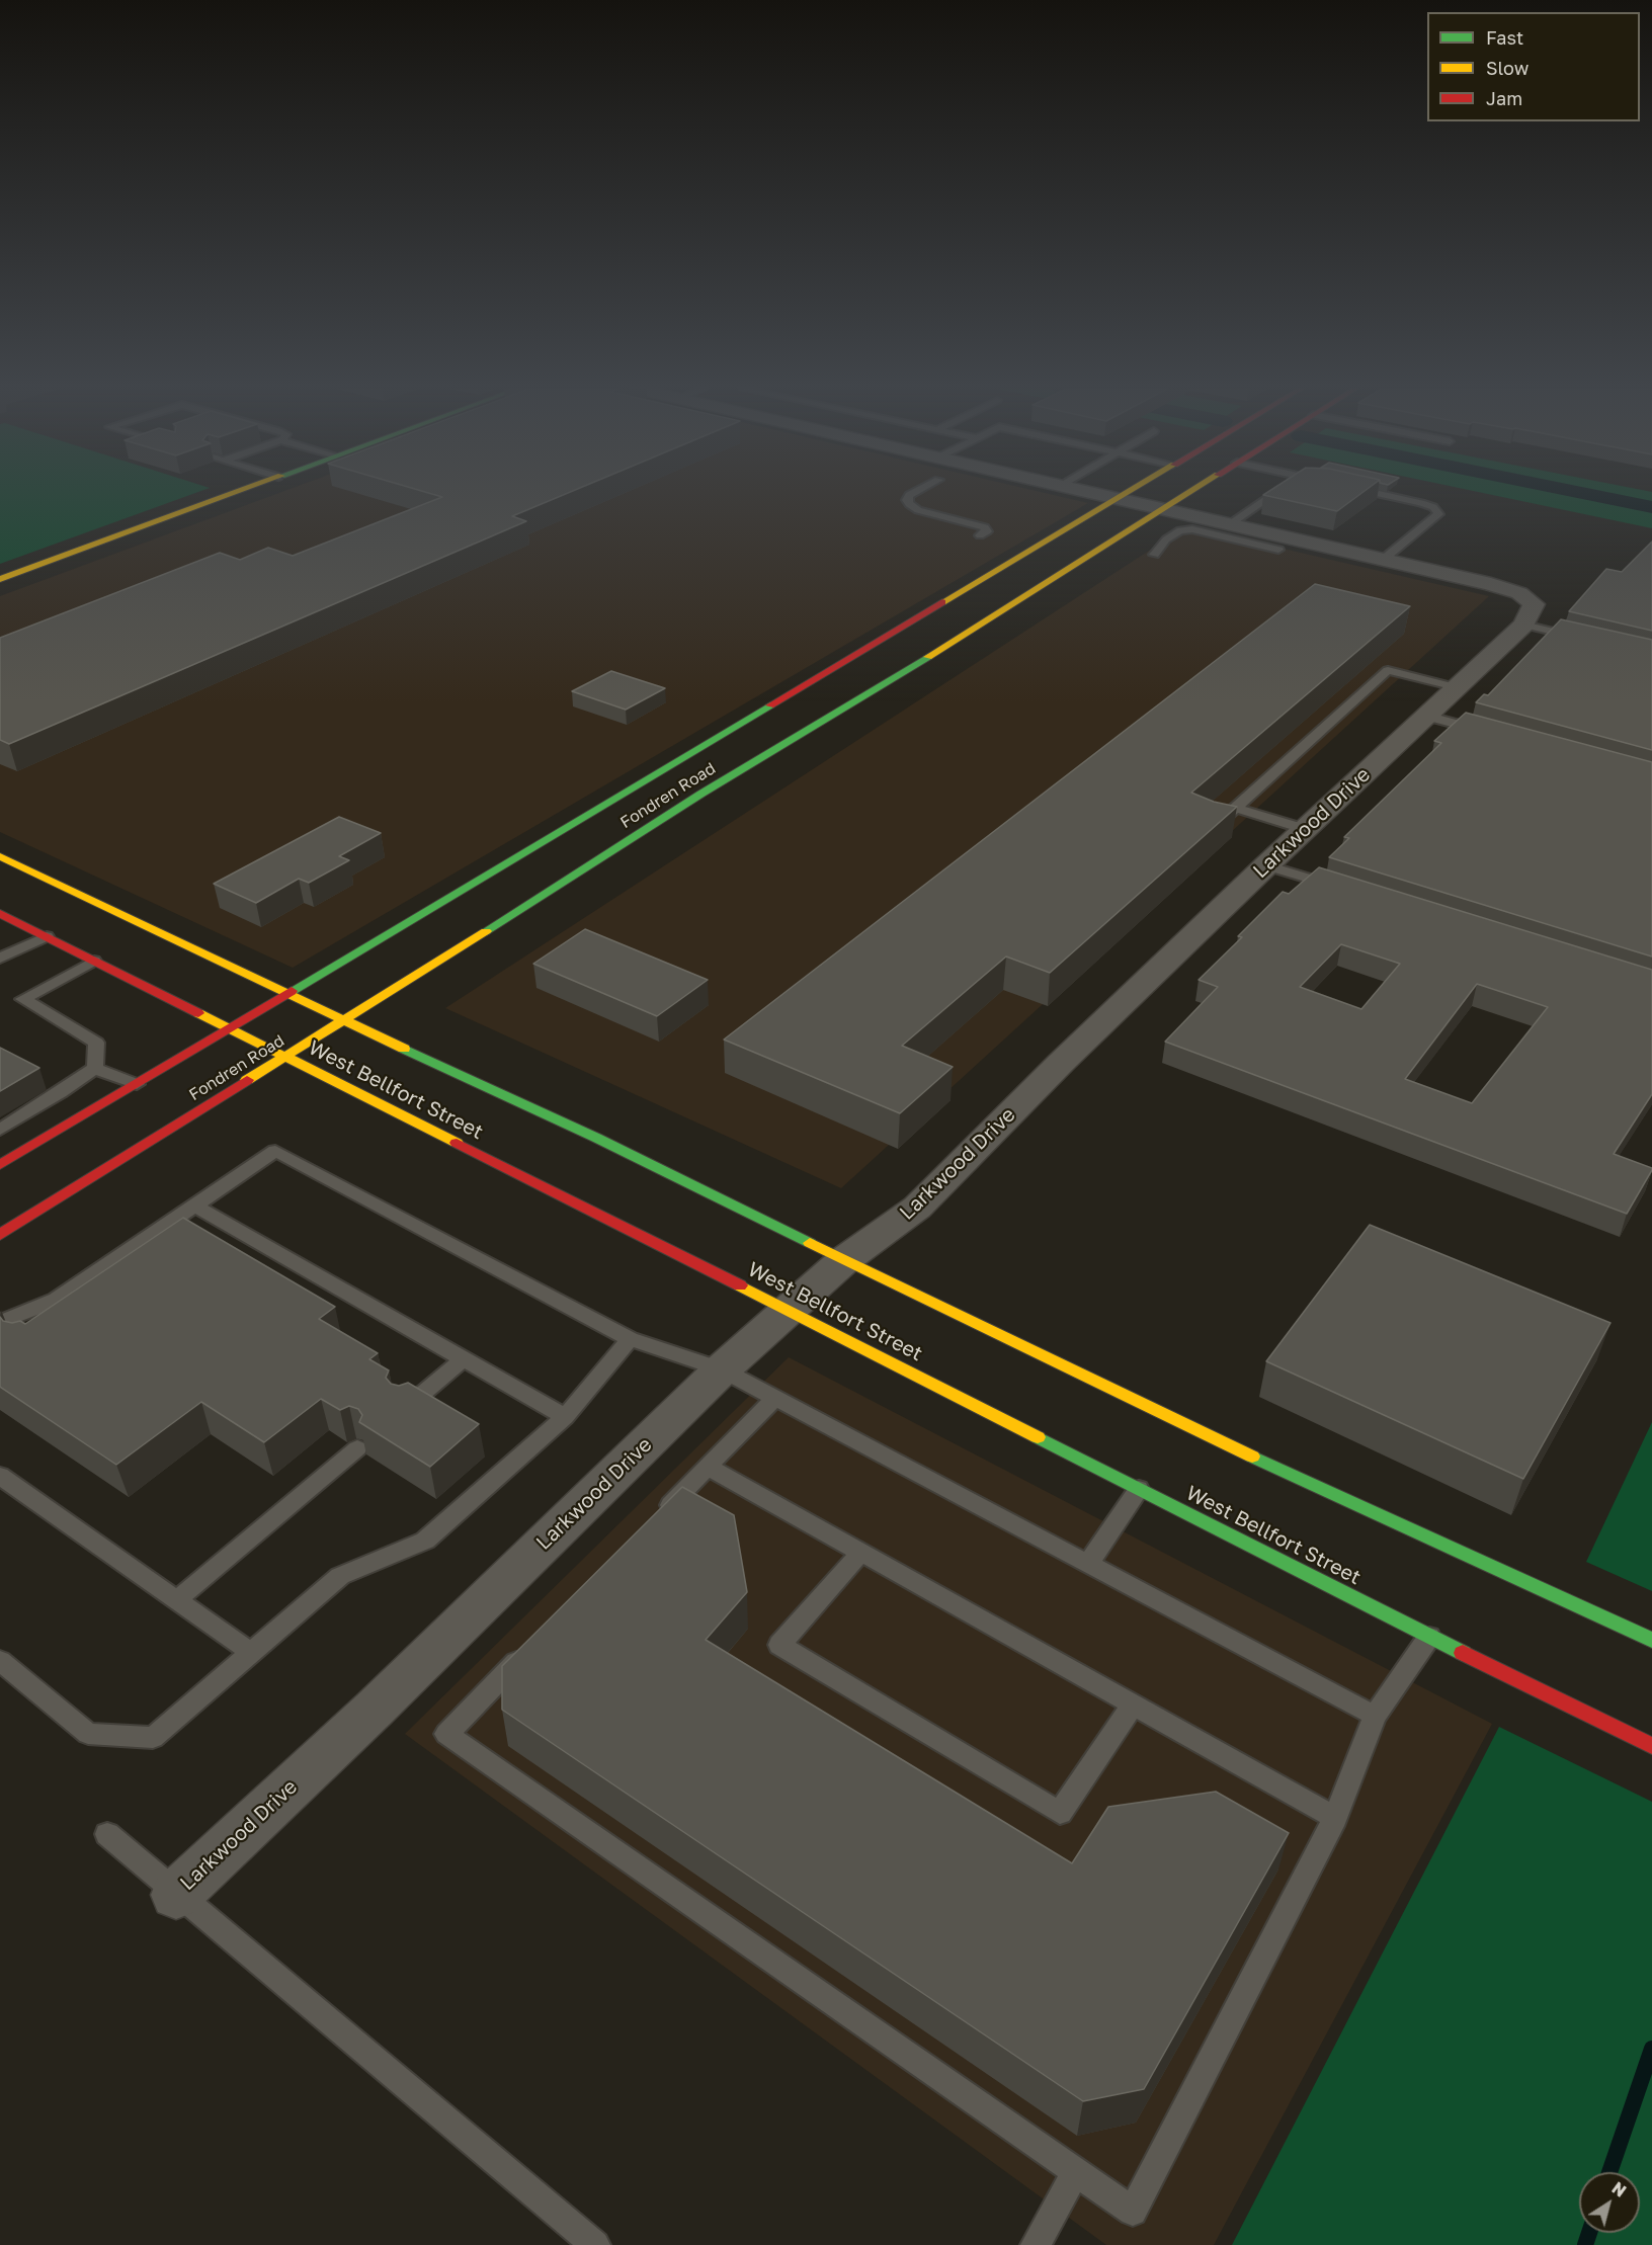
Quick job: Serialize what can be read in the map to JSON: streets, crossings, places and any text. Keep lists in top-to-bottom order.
{
  "streets": {
    "main road": ["Fondren Road", "West Bellfort Street"],
    "street": ["Larkwood Drive"]
  },
  "crossings": [
    ["Fondren Road", "West Bellfort Street"],
    ["Larkwood Drive", "West Bellfort Street"]
  ],
  "legend": ["Fast", "Slow", "Jam"],
  "north": "top right"
}
